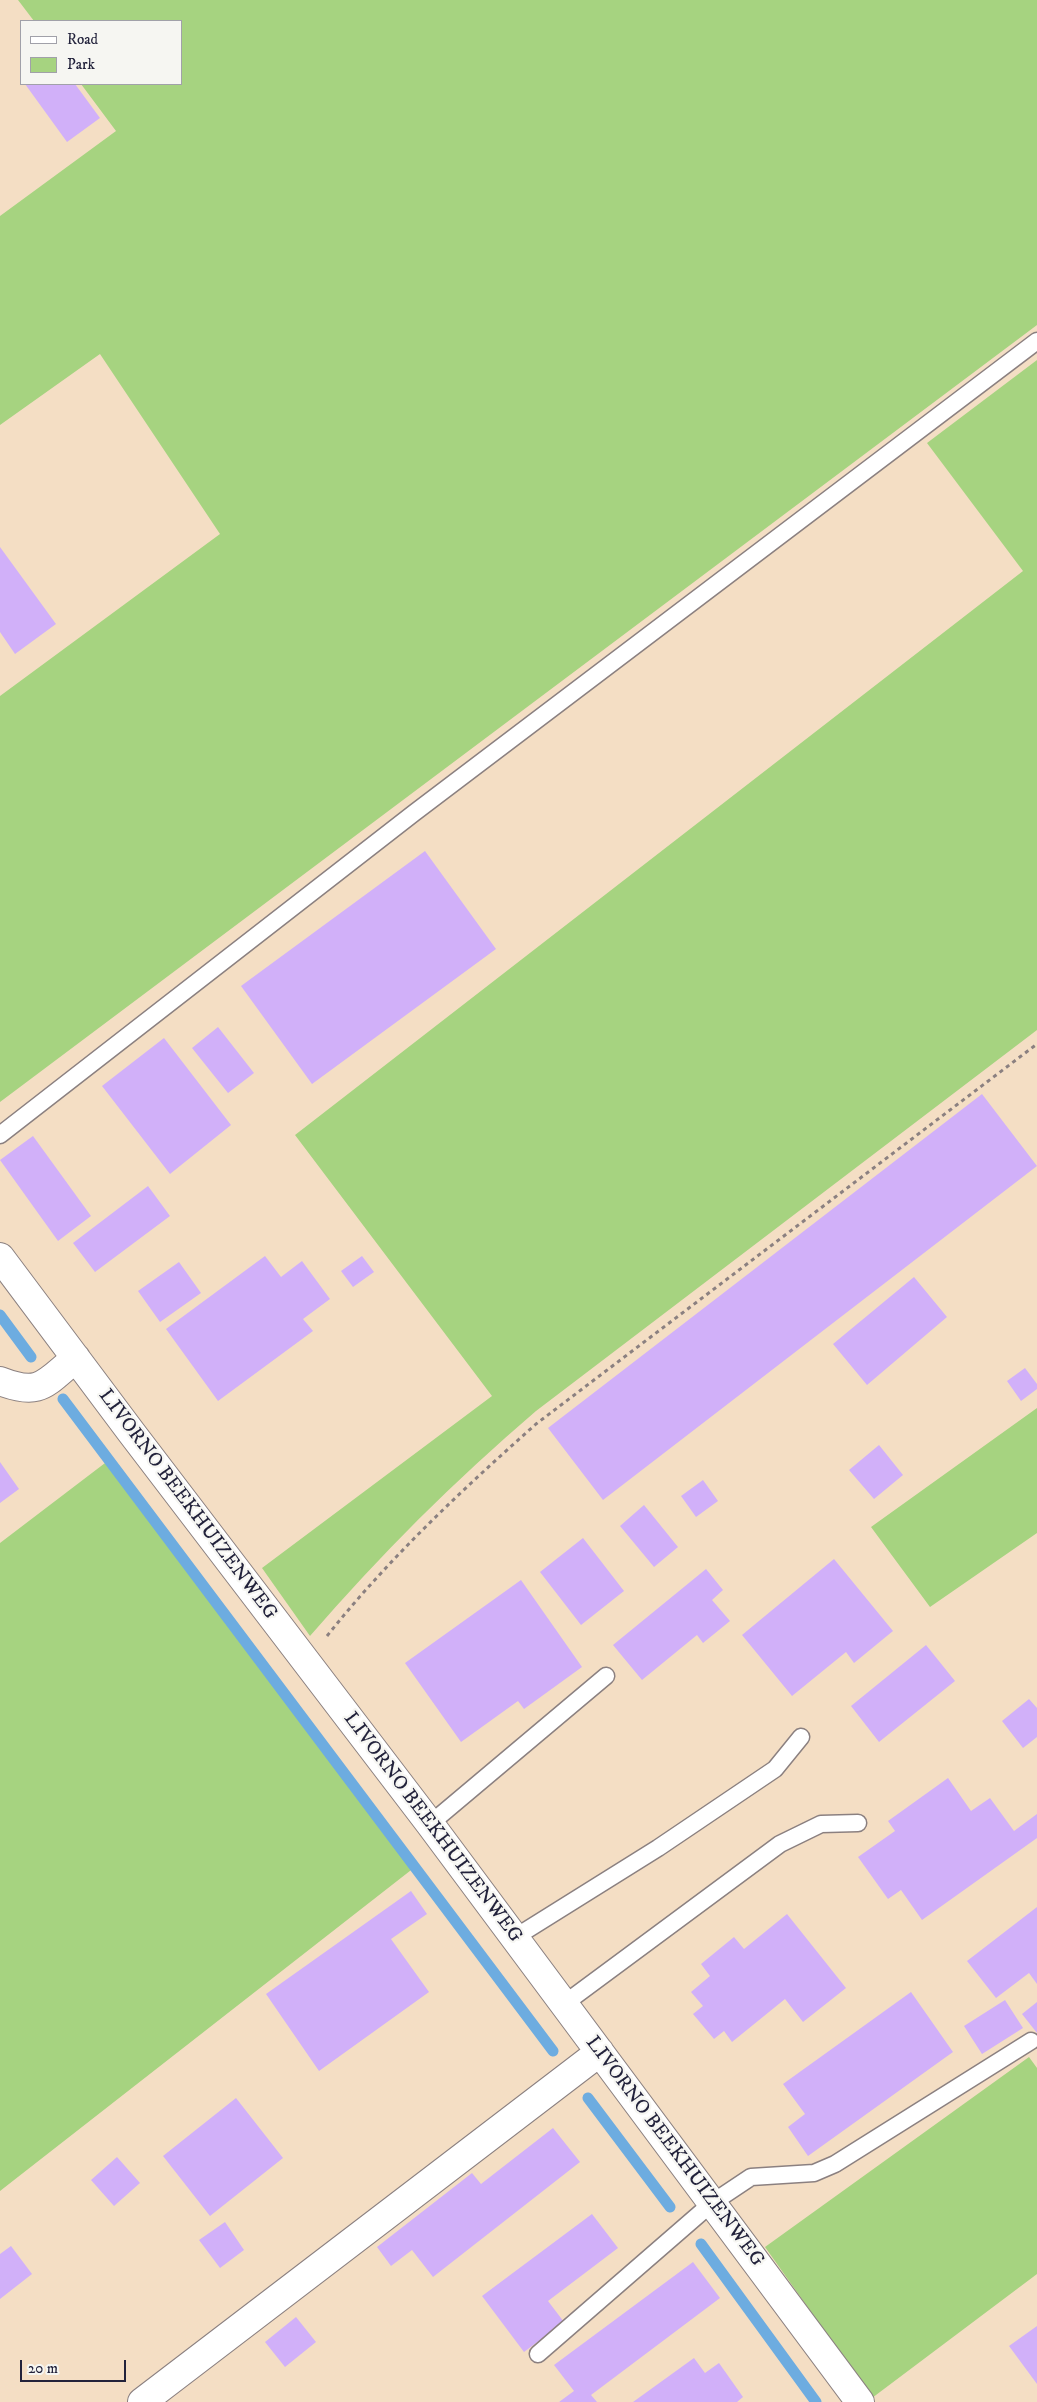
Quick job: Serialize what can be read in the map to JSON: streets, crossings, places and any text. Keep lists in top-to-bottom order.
{
  "streets": {
    "street": ["LIVORNO BEEKHUIZENWEG"]
  },
  "legend": ["Road", "Park"],
  "scale_bar": "20 m"
}
